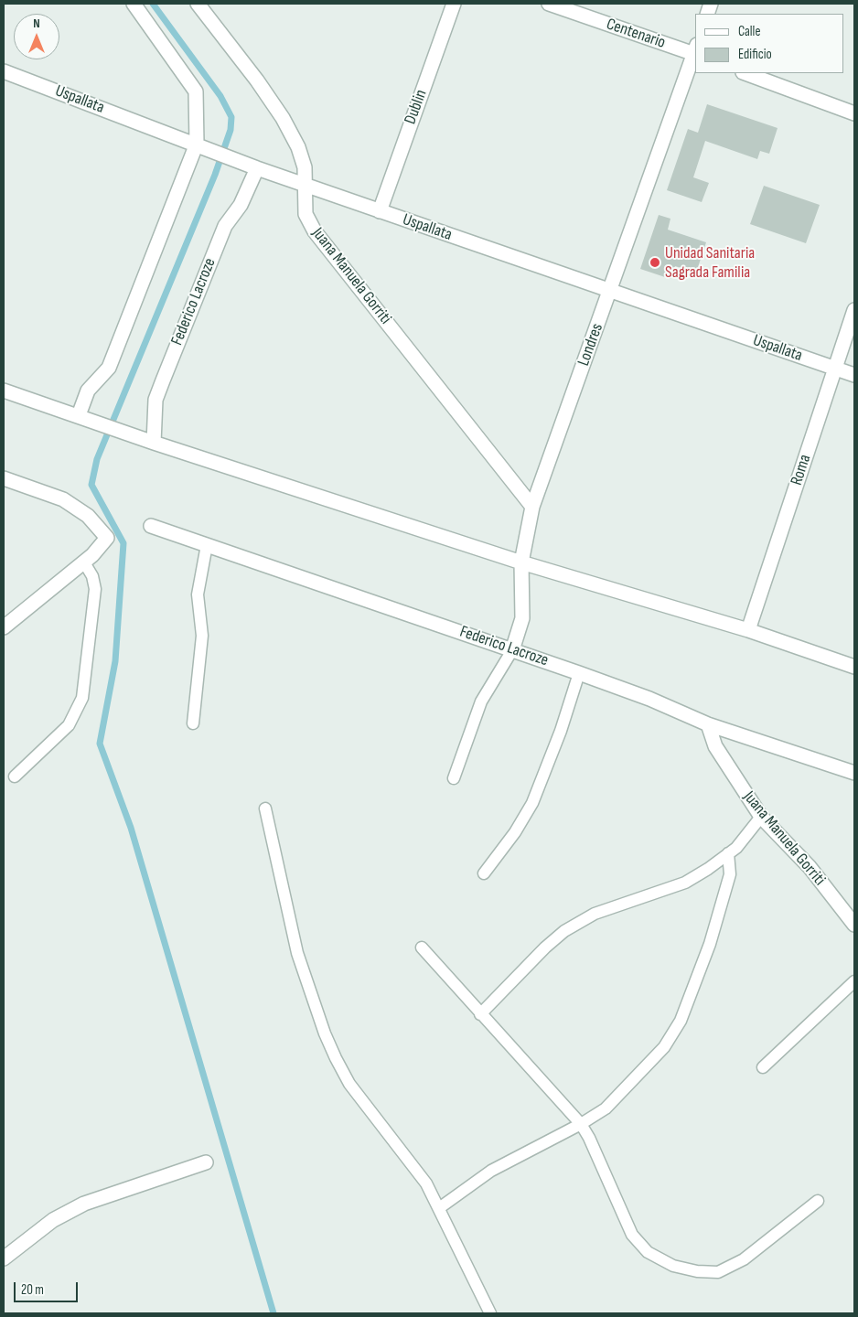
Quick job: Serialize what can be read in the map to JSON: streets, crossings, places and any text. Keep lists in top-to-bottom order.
{
  "streets": {
    "street": [
      "Centenario",
      "Uspallata",
      "Dublin",
      "Juana Manuela Gorriti",
      "Federico Lacroze",
      "Londres",
      "Roma"
    ]
  },
  "crossings": [
    ["Uspallata", "Dublin"],
    ["Uspallata", "Juana Manuela Gorriti"],
    ["Uspallata", "Federico Lacroze"],
    ["Uspallata", "Londres"],
    ["Uspallata", "Roma"],
    ["Juana Manuela Gorriti", "Federico Lacroze"],
    ["Juana Manuela Gorriti", "Londres"],
    ["Federico Lacroze", "Londres"]
  ],
  "places": ["Unidad Sanitaria Sagrada Familia"],
  "legend": ["Calle", "Edificio"],
  "scale_bar": "20 m",
  "north": "top"
}
